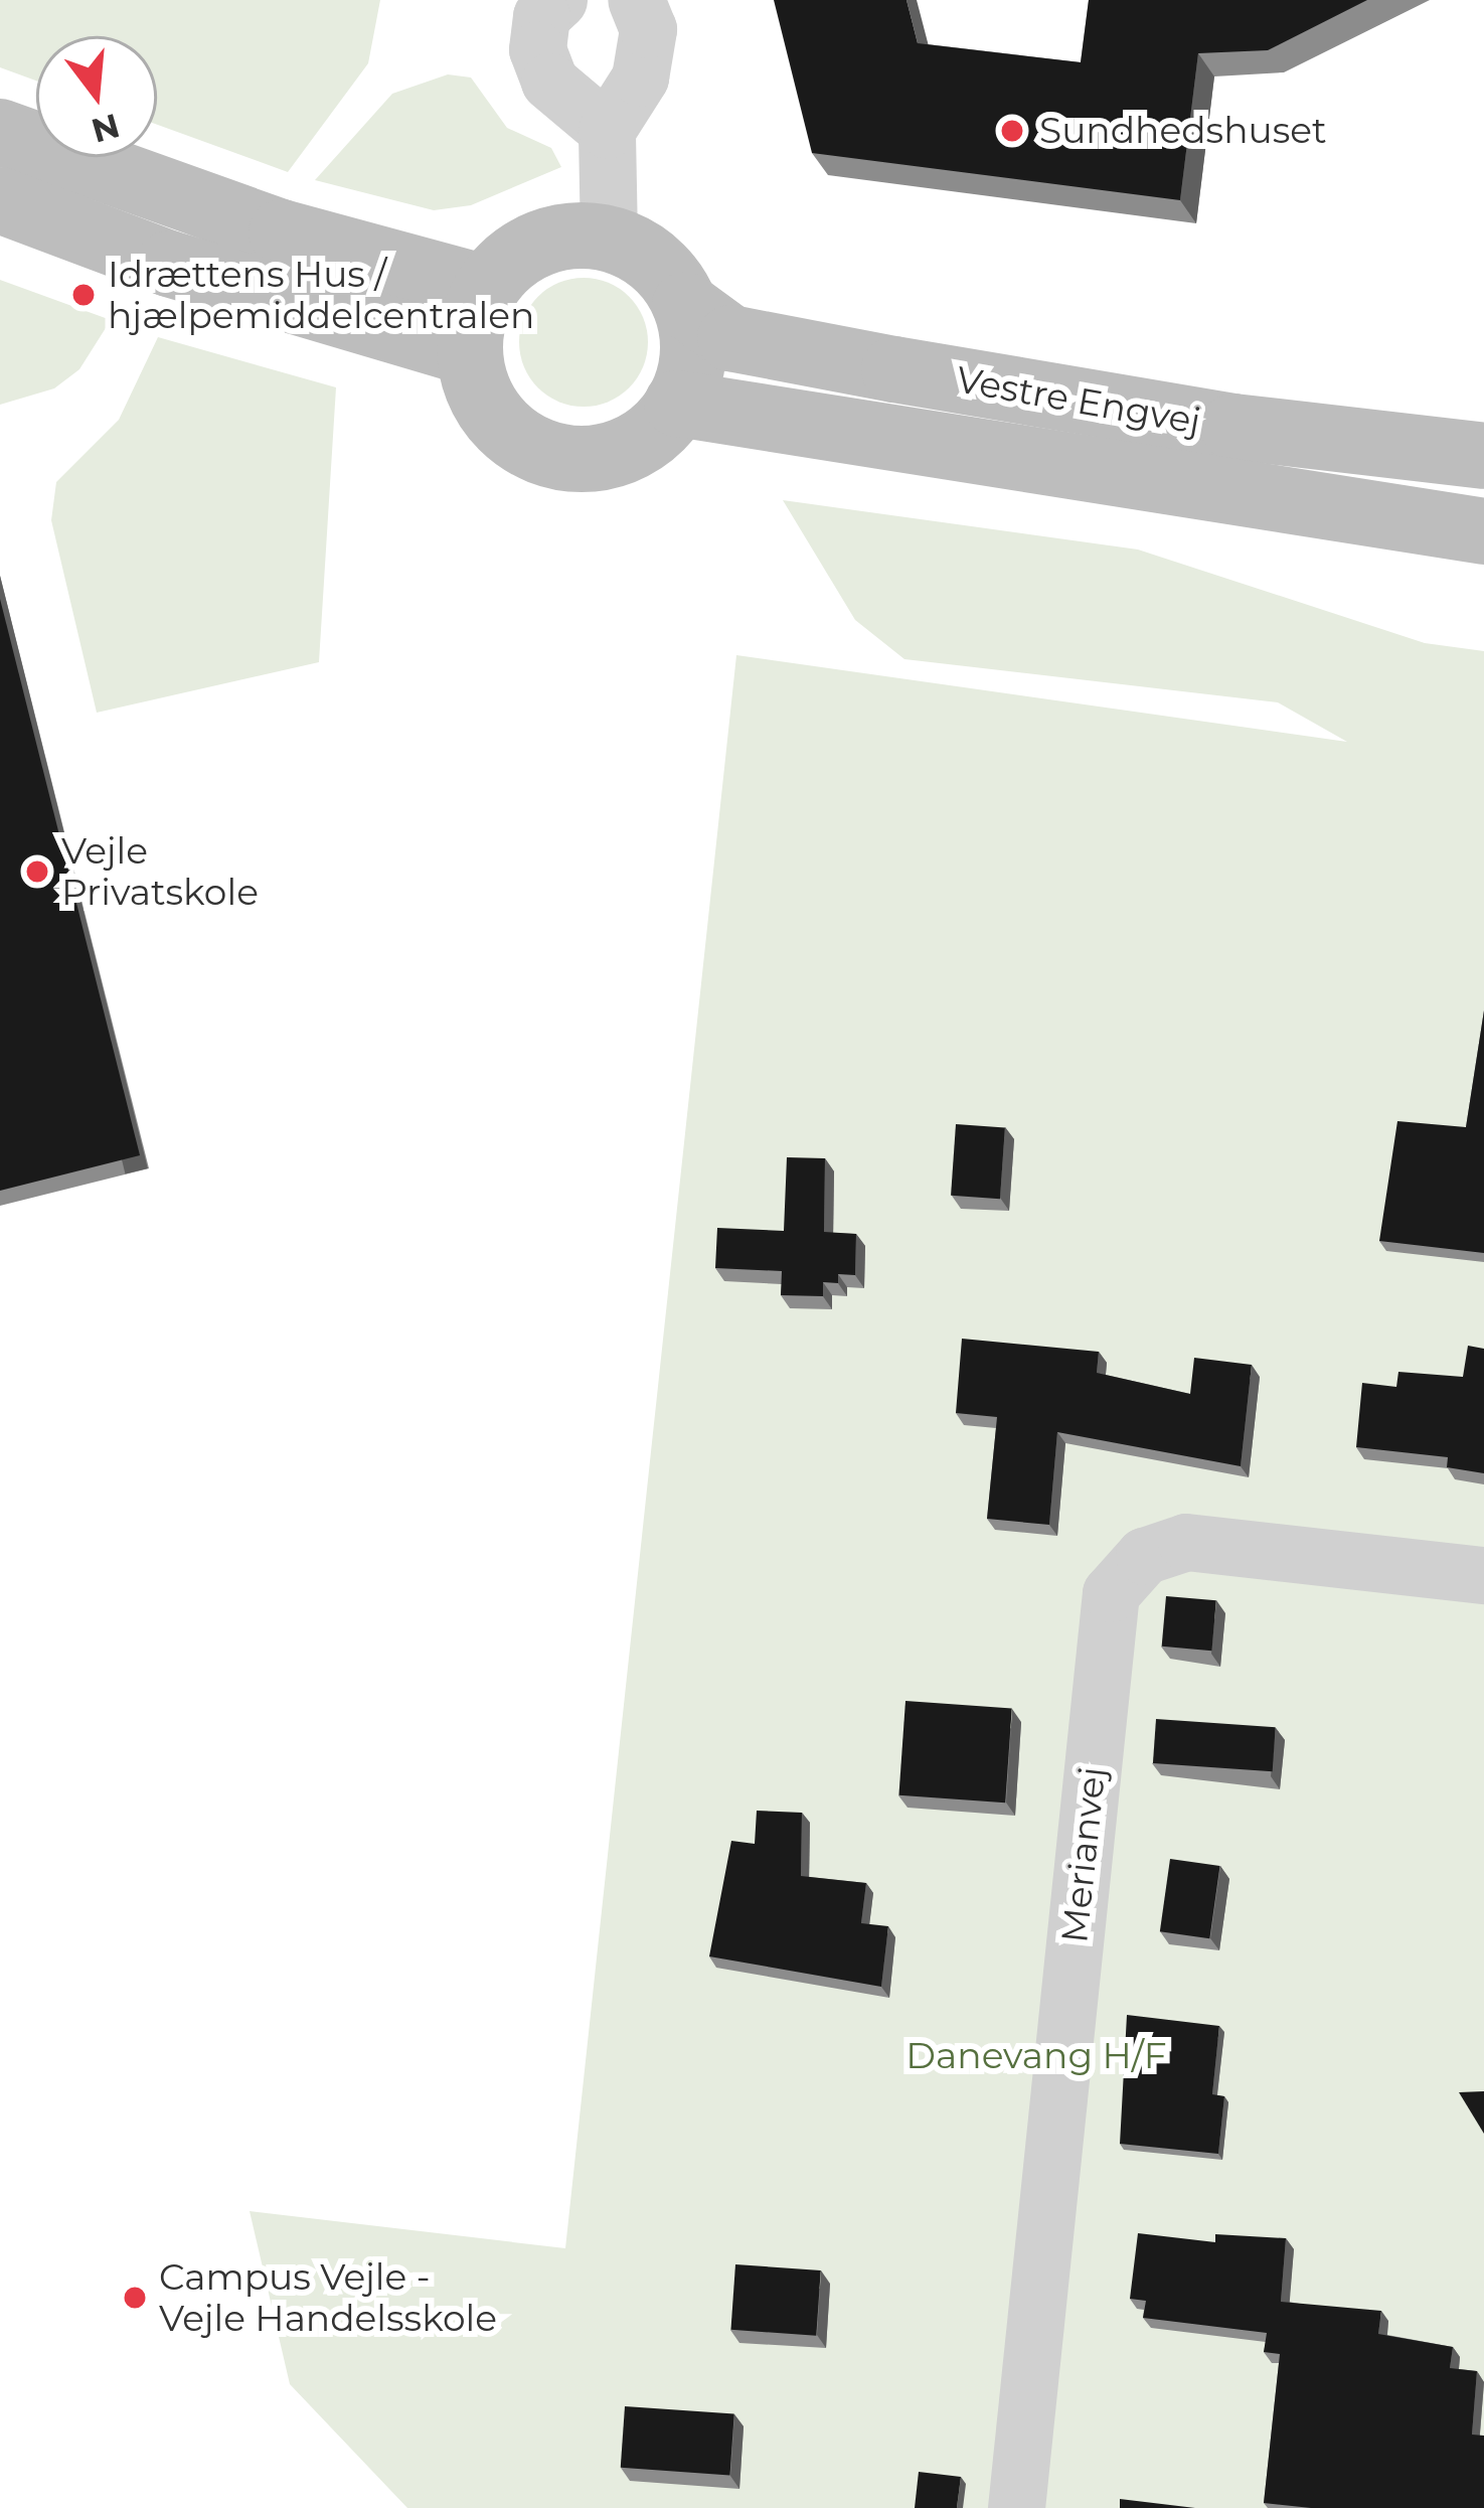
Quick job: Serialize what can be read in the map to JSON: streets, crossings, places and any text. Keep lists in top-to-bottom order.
{
  "streets": {
    "street": ["Vestre Engvej", "Merianvej"]
  },
  "parks": ["Danevang H/F"],
  "places": [
    "Sundhedshuset",
    "Idrættens Hus / hjælpemiddelcentralen",
    "Vejle Privatskole",
    "Campus Vejle - Vejle Handelsskole"
  ],
  "north": "bottom"
}
